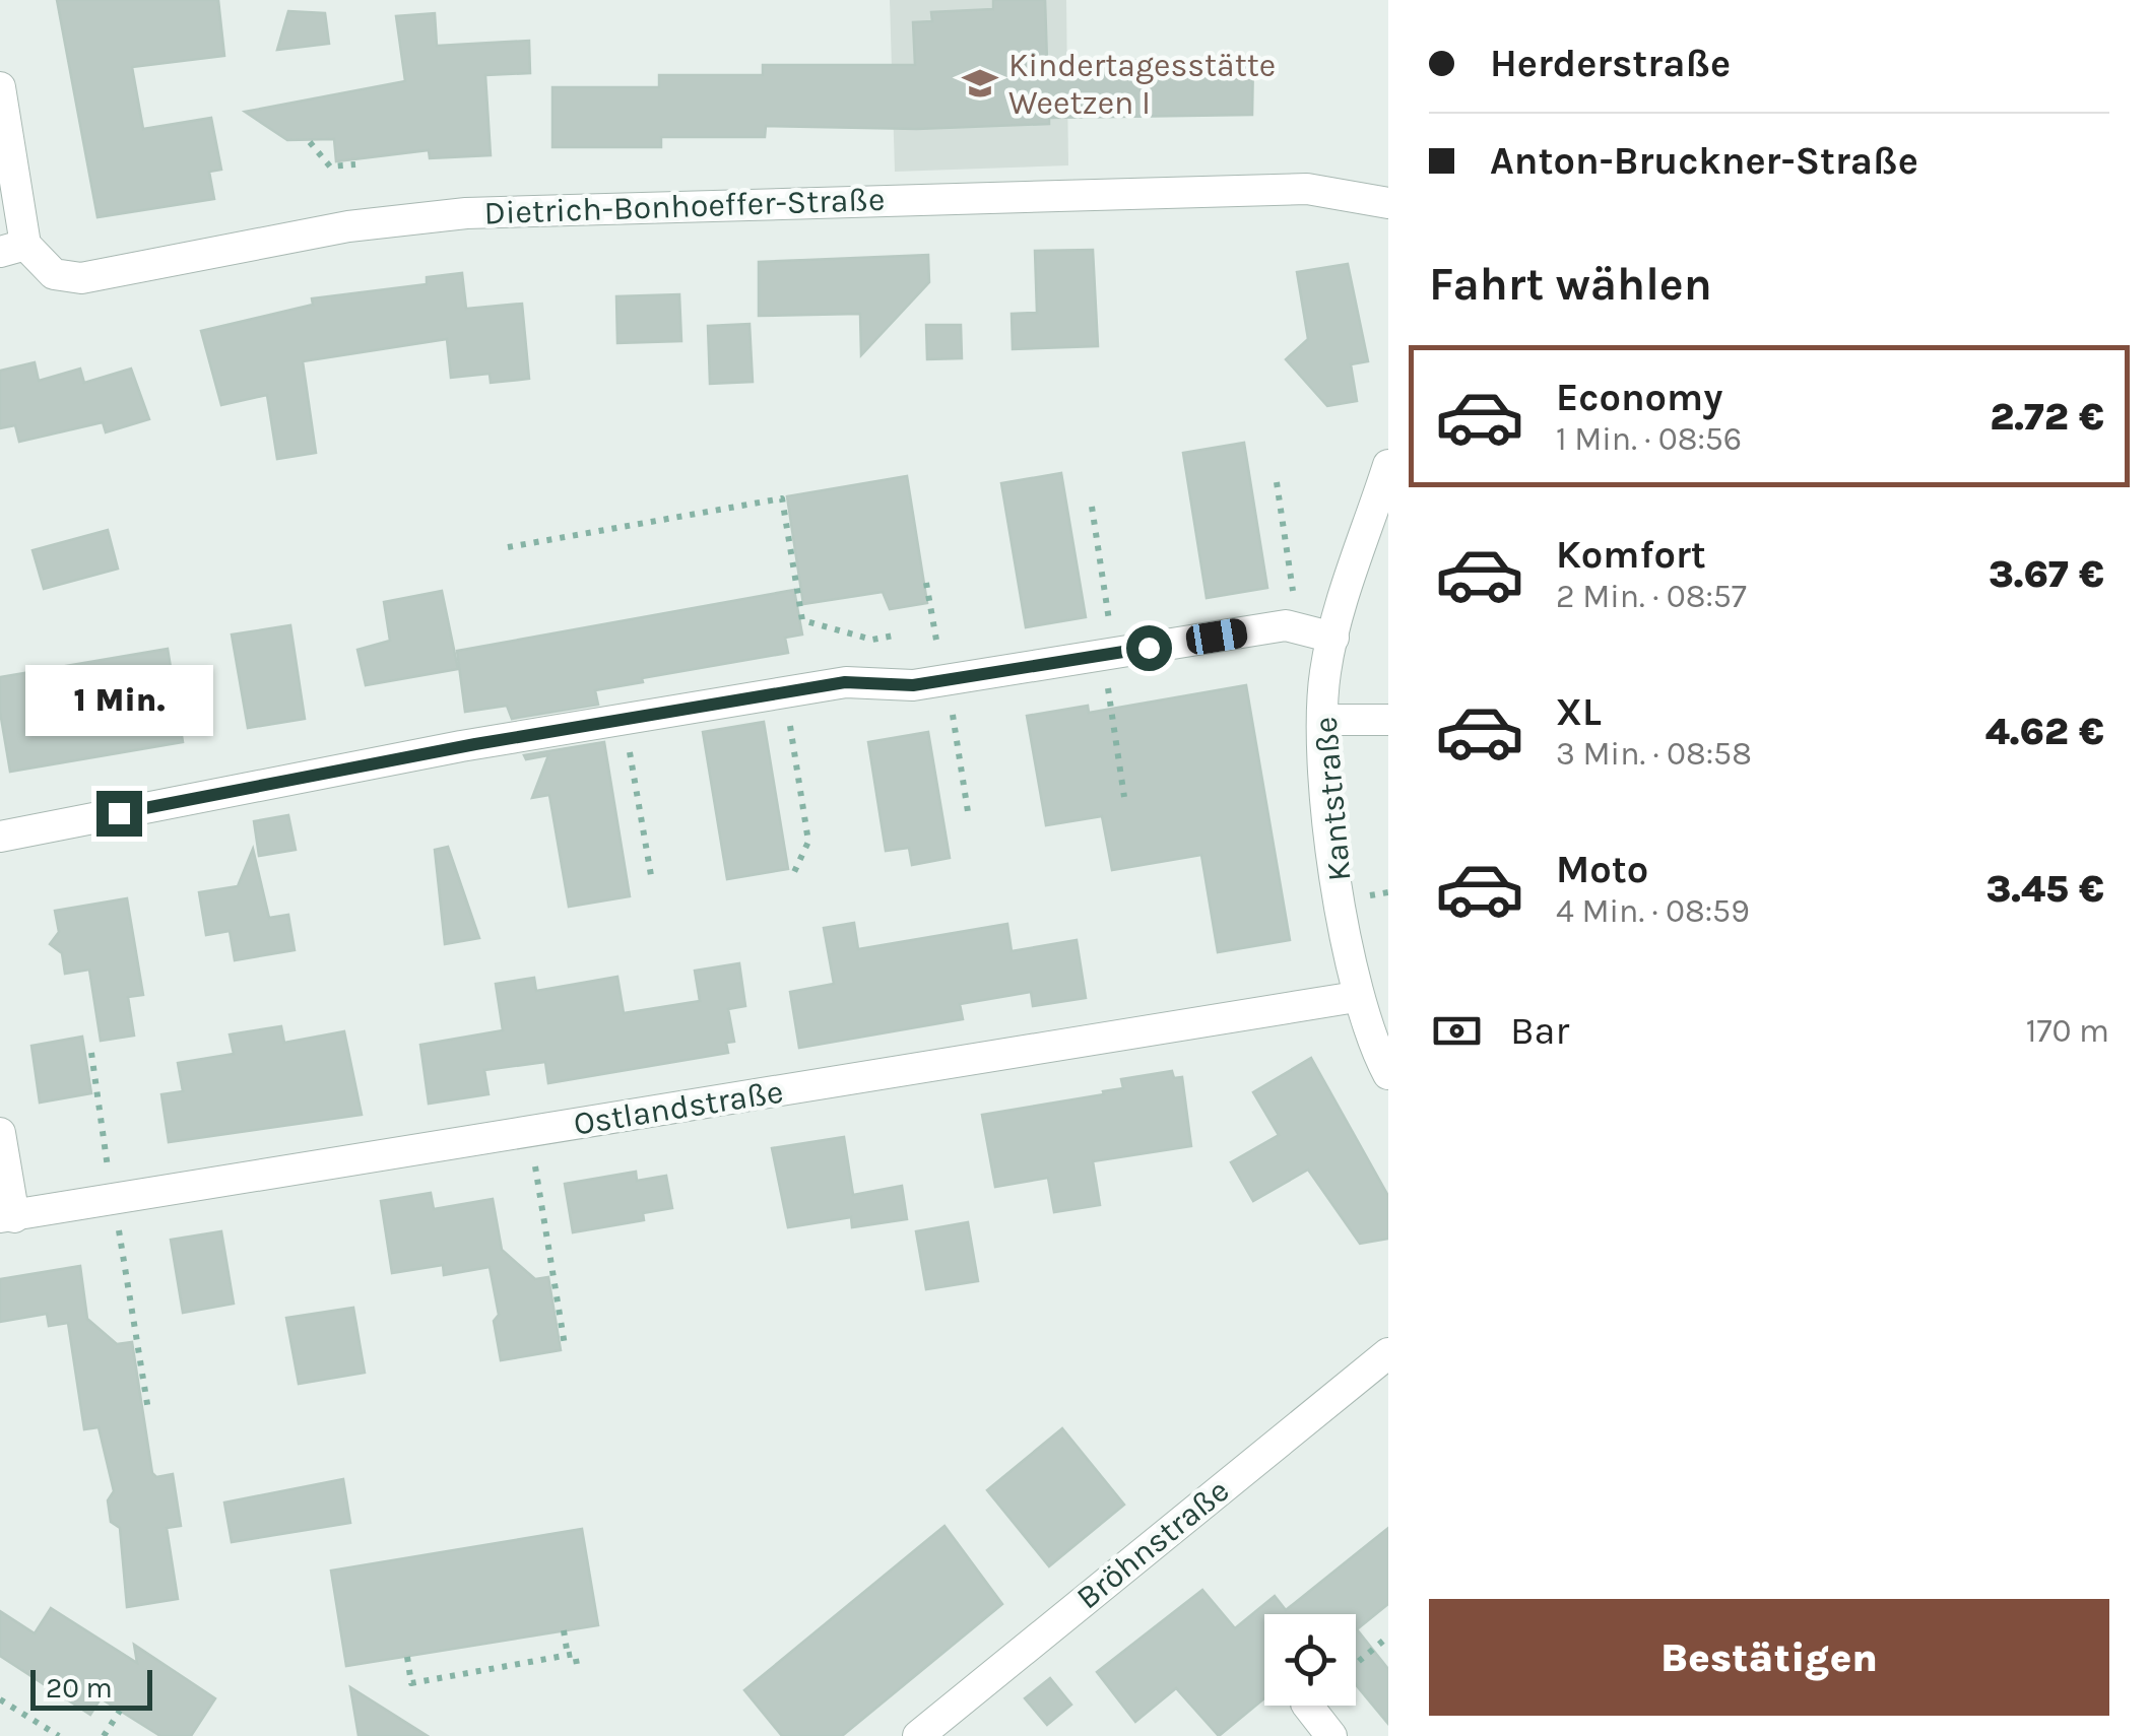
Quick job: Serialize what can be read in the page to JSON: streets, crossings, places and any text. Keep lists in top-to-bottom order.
{
  "streets": {
    "street": [
      "Dietrich-Bonhoeffer-Straße",
      "Kantstraße",
      "Ostlandstraße",
      "Bröhnstraße"
    ]
  },
  "crossings": [
    ["Kantstraße", "Ostlandstraße"]
  ],
  "places": {
    "school or university": ["Kindertagesstätte Weetzen I"]
  },
  "scale_bar": "20 m",
  "page": {
    "banner": ["Herderstraße", "Anton-Bruckner-Straße"],
    "heading": "Fahrt wählen",
    "list": [
      {
        "name": "Economy",
        "note": "1 Min. · 08:56",
        "value": "2.72 €"
      },
      {
        "name": "Komfort",
        "note": "2 Min. · 08:57",
        "value": "3.67 €"
      },
      {
        "name": "XL",
        "note": "3 Min. · 08:58",
        "value": "4.62 €"
      },
      {
        "name": "Moto",
        "note": "4 Min. · 08:59",
        "value": "3.45 €"
      }
    ],
    "bubble": "1 Min.",
    "pay": ["Bar", "170 m"],
    "buttons": "Bestätigen",
    "scale": "20 m"
  }
}
